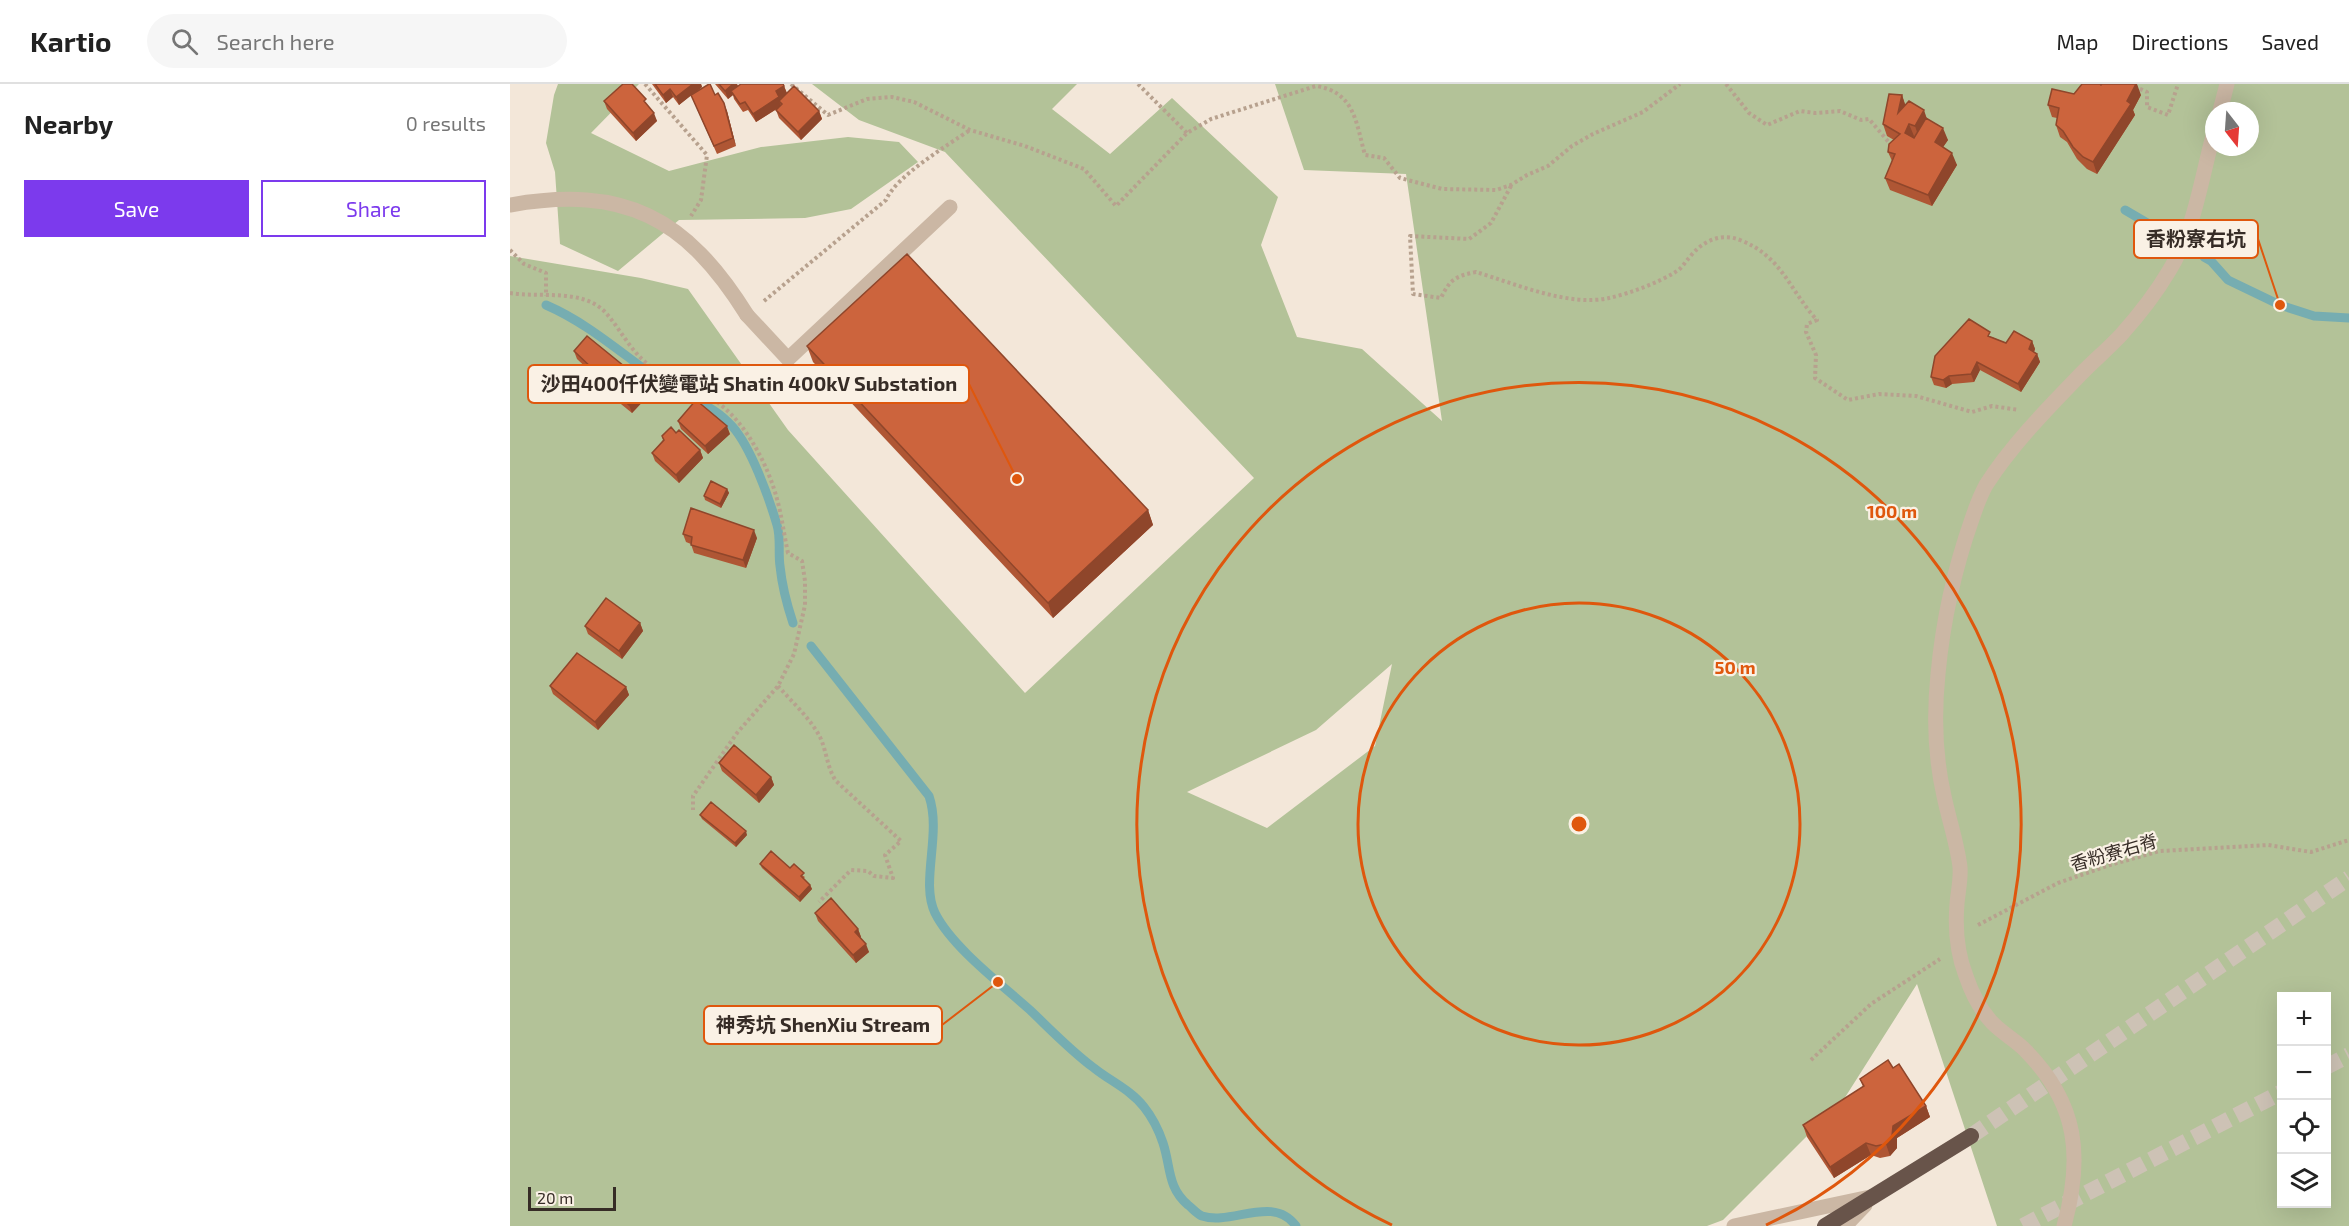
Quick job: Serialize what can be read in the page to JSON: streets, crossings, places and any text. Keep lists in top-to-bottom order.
{
  "streets": {
    "path": ["香粉寮右脊"]
  },
  "places": ["香粉寮右坑", "沙田400仟伏變電站 Shatin 400kV Substation", "神秀坑 ShenXiu Stream"],
  "scale_bar": "20 m",
  "north": "bottom",
  "page": {
    "header": "Kartio",
    "search": "Search here",
    "nav": ["Map", "Directions", "Saved"],
    "heading": ["Nearby", "0 results"],
    "buttons": ["Save", "Share"],
    "map_buttons": ["+", "−"],
    "scale": "20 m"
  },
  "rings": ["100 m", "50 m"]
}
